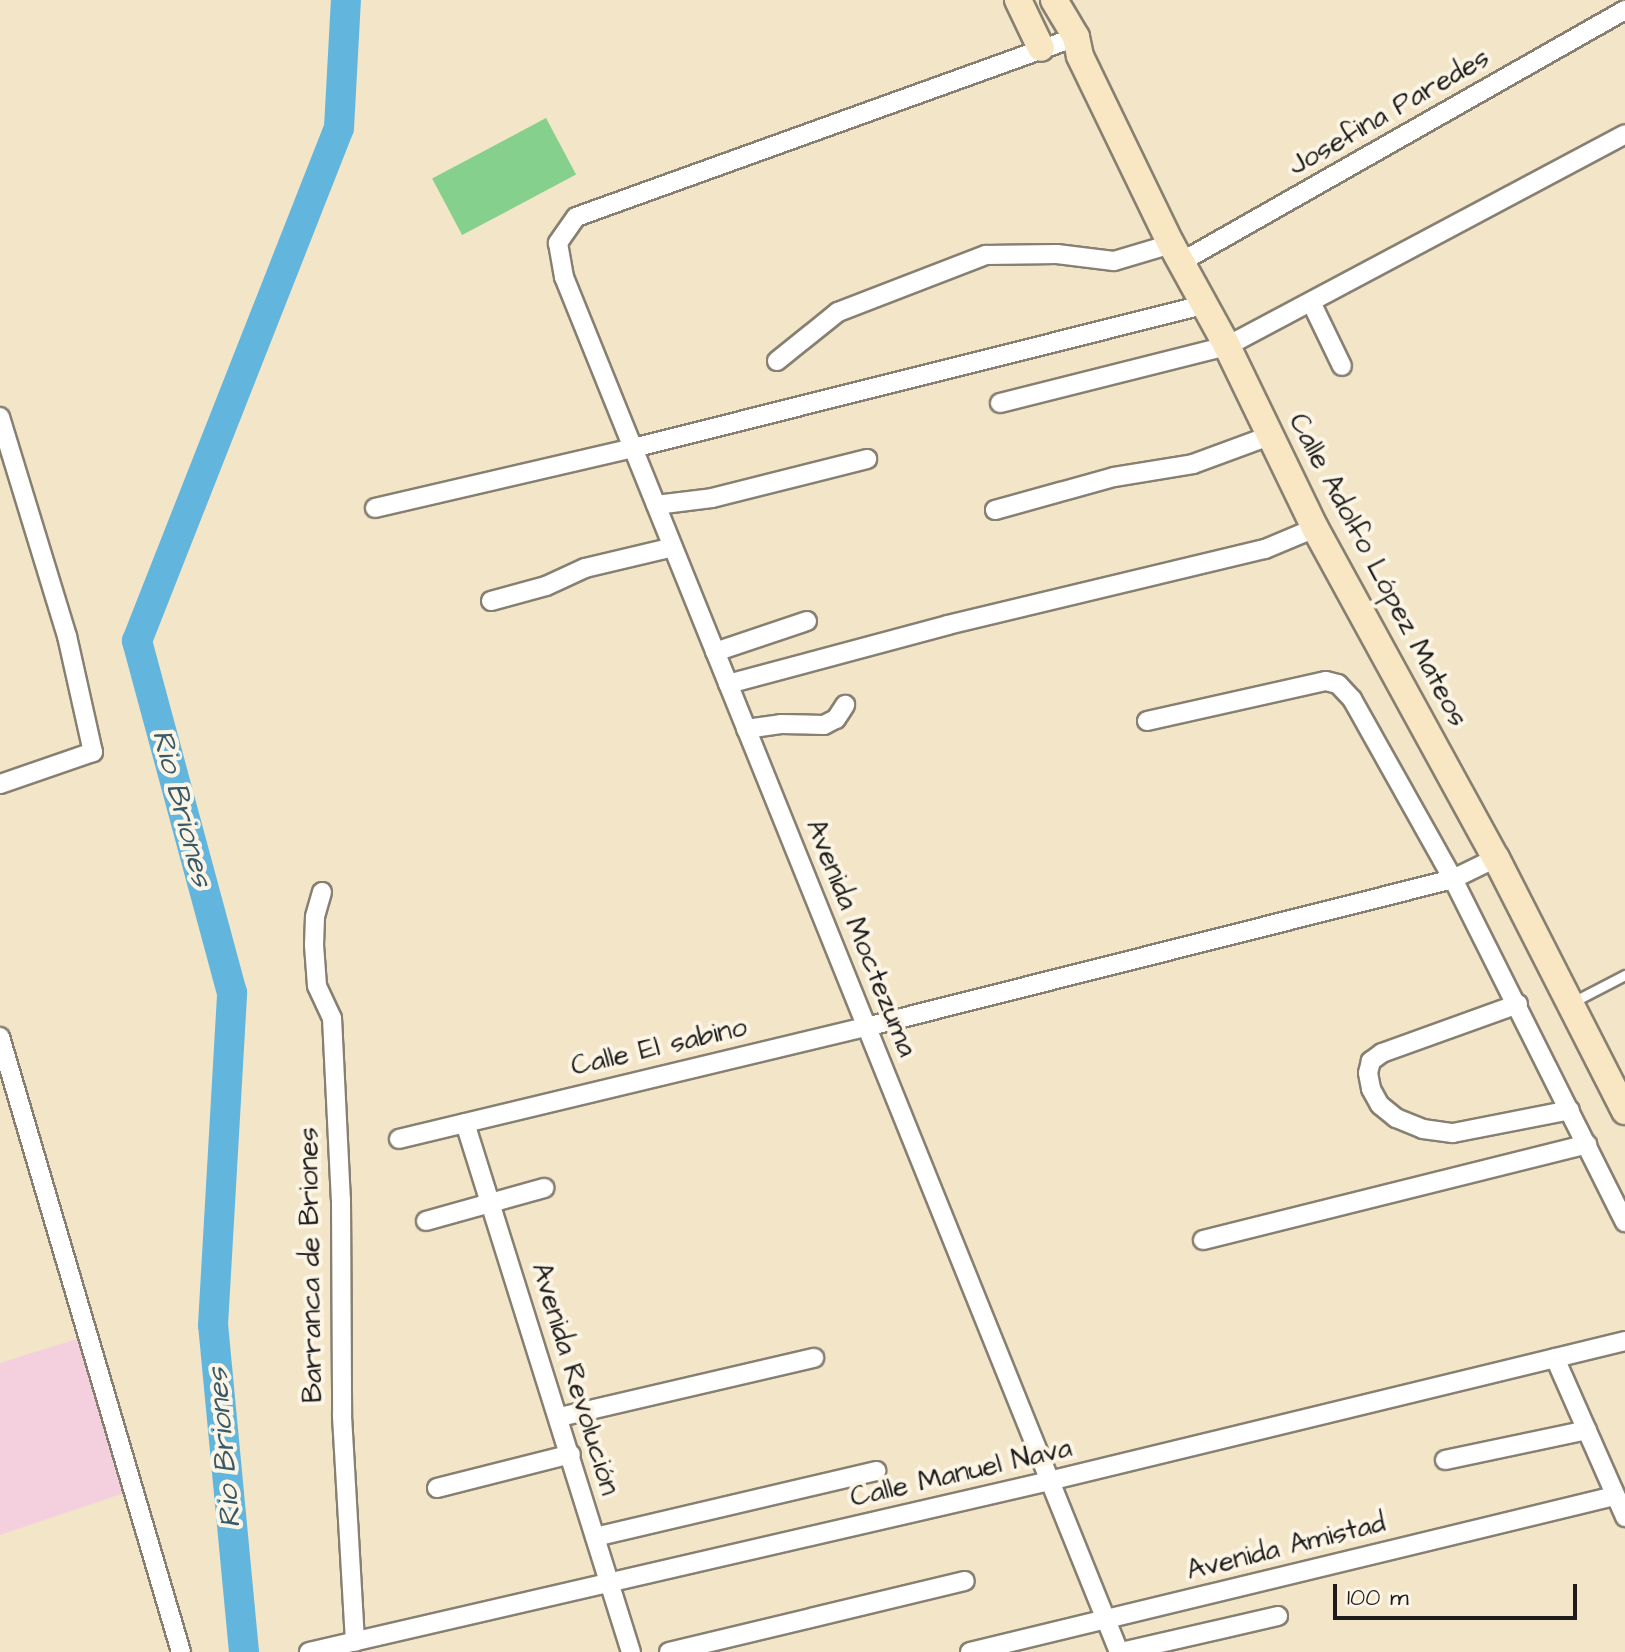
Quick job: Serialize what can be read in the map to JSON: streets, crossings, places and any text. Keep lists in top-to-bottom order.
{
  "streets": {
    "main road": ["Calle Adolfo López Mateos"],
    "street": [
      "Josefina Paredes",
      "Avenida Moctezuma",
      "Calle El sabino",
      "Barranca de Briones",
      "Avenida Revolución",
      "Calle Manuel Nava",
      "Avenida Amistad"
    ]
  },
  "crossings": [
    ["Josefina Paredes", "Calle Adolfo López Mateos"],
    ["Calle Adolfo López Mateos", "Avenida Moctezuma"],
    ["Calle Adolfo López Mateos", "Calle El sabino"],
    ["Avenida Moctezuma", "Calle El sabino"],
    ["Avenida Moctezuma", "Calle Manuel Nava"],
    ["Avenida Moctezuma", "Avenida Amistad"],
    ["Calle El sabino", "Avenida Revolución"],
    ["Barranca de Briones", "Calle Manuel Nava"],
    ["Avenida Revolución", "Calle Manuel Nava"]
  ],
  "water": ["Rio Briones"],
  "scale_bar": "100 m"
}
